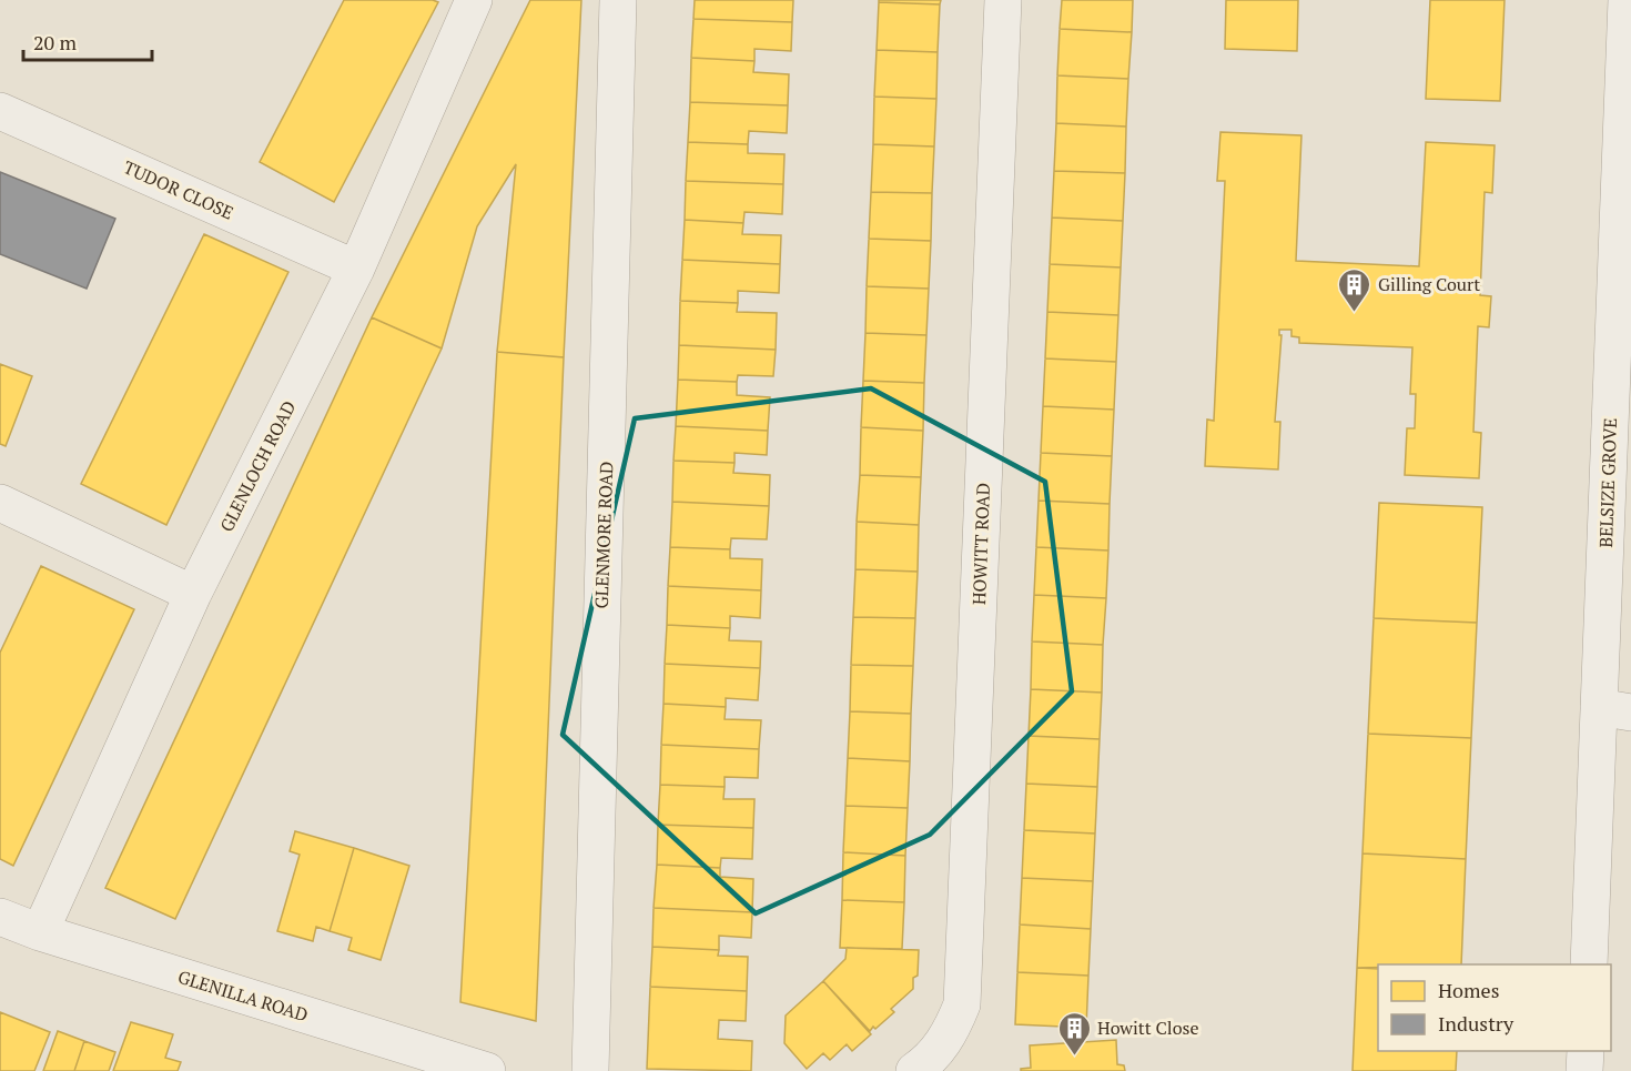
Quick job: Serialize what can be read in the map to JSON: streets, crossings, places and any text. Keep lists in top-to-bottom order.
{
  "streets": {
    "street": [
      "TUDOR CLOSE",
      "GLENLOCH ROAD",
      "BELSIZE GROVE",
      "GLENMORE ROAD",
      "HOWITT ROAD",
      "GLENILLA ROAD"
    ]
  },
  "crossings": [
    ["TUDOR CLOSE", "GLENLOCH ROAD"],
    ["GLENLOCH ROAD", "GLENILLA ROAD"]
  ],
  "places": {
    "building": ["Gilling Court", "Howitt Close"]
  },
  "legend": ["Homes", "Industry"],
  "scale_bar": "20 m"
}
